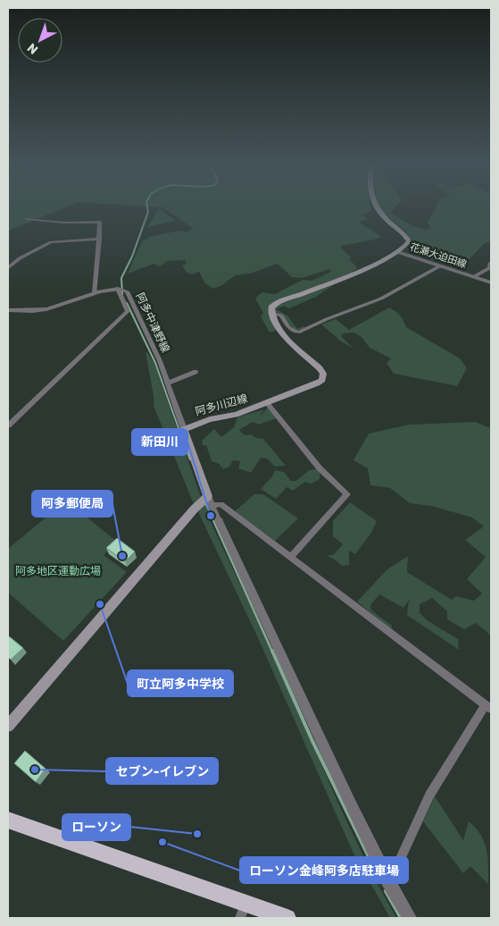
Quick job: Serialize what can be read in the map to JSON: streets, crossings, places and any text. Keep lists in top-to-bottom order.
{
  "streets": {
    "main road": ["阿多川辺線"],
    "street": ["花瀬大迫田線", "阿多中津野線"]
  },
  "crossings": [
    ["阿多中津野線", "阿多川辺線"]
  ],
  "parks": ["阿多地区運動広場"],
  "places": [
    "新田川",
    "阿多郵便局",
    "町立阿多中学校",
    "セブン-イレブン",
    "ローソン",
    "ローソン金峰阿多店駐車場"
  ],
  "north": "bottom left"
}
